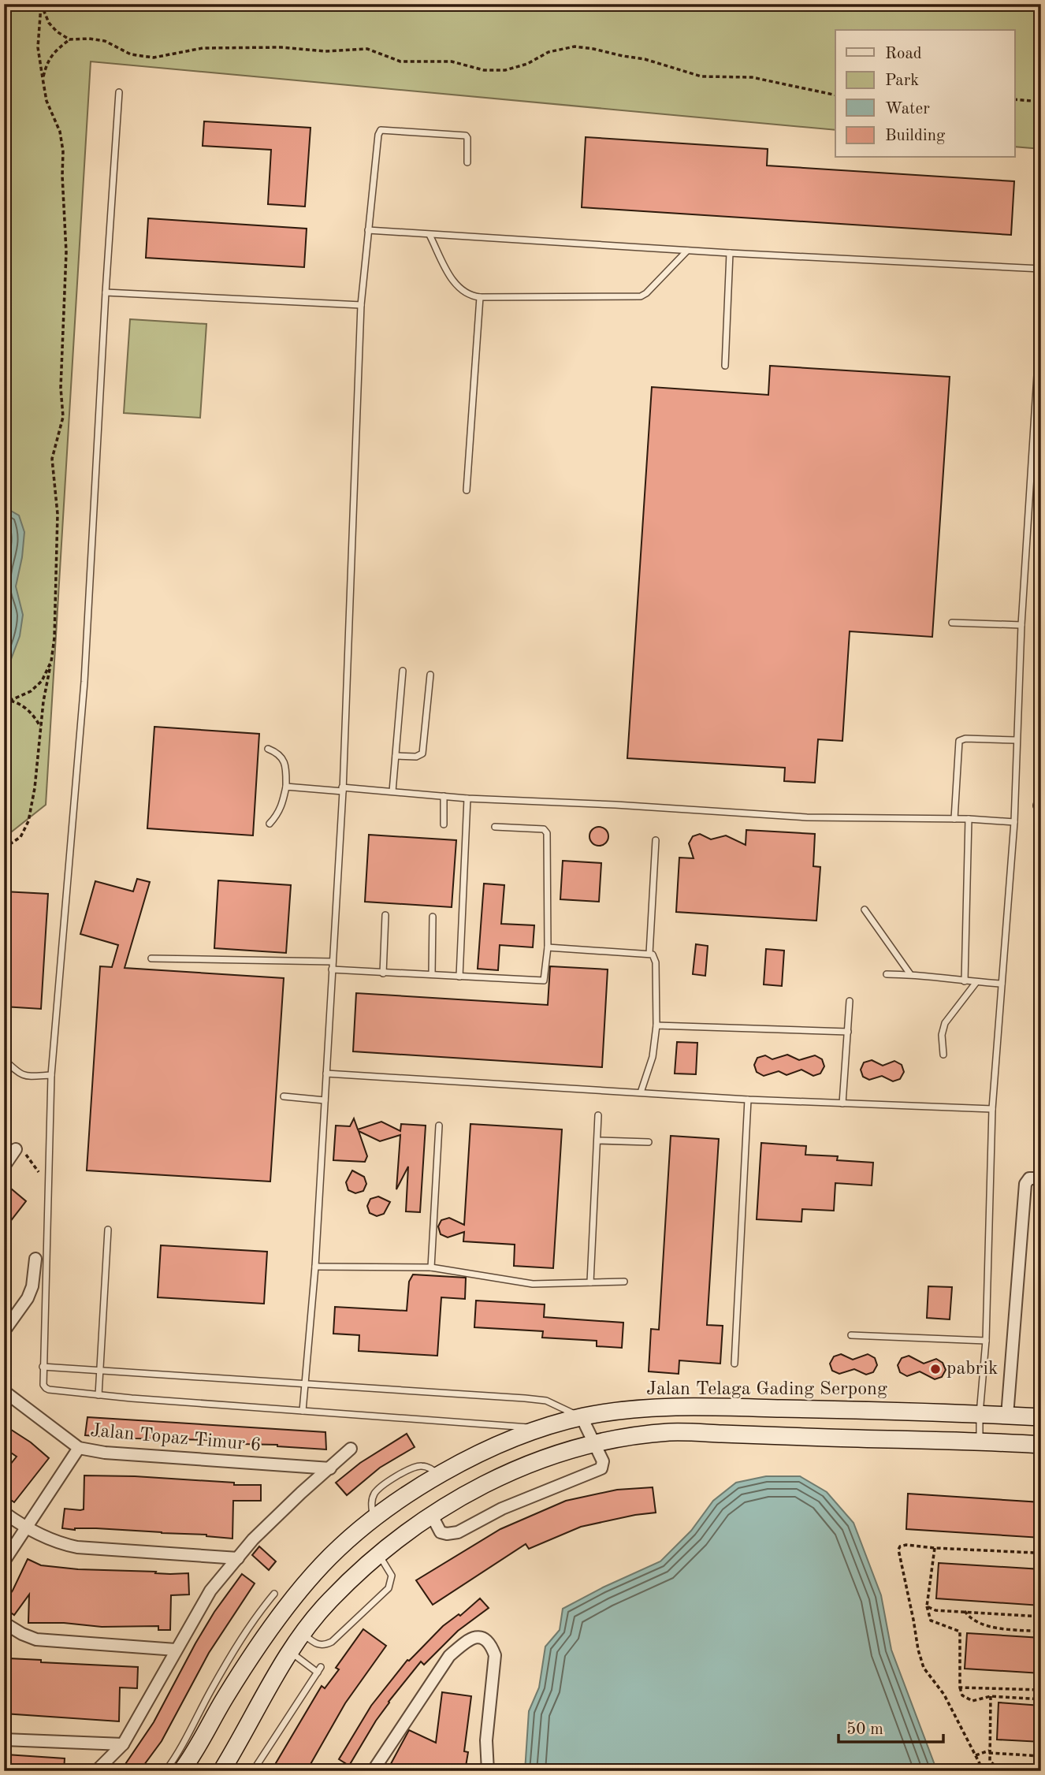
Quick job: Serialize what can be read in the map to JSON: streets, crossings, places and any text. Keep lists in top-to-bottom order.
{
  "streets": {
    "main road": ["Jalan Telaga Gading Serpong"],
    "street": ["Jalan Topaz Timur 6"]
  },
  "places": ["pabrik"],
  "legend": [
    "Road",
    "Park",
    "Water",
    "Building"
  ],
  "scale_bar": "50 m"
}
